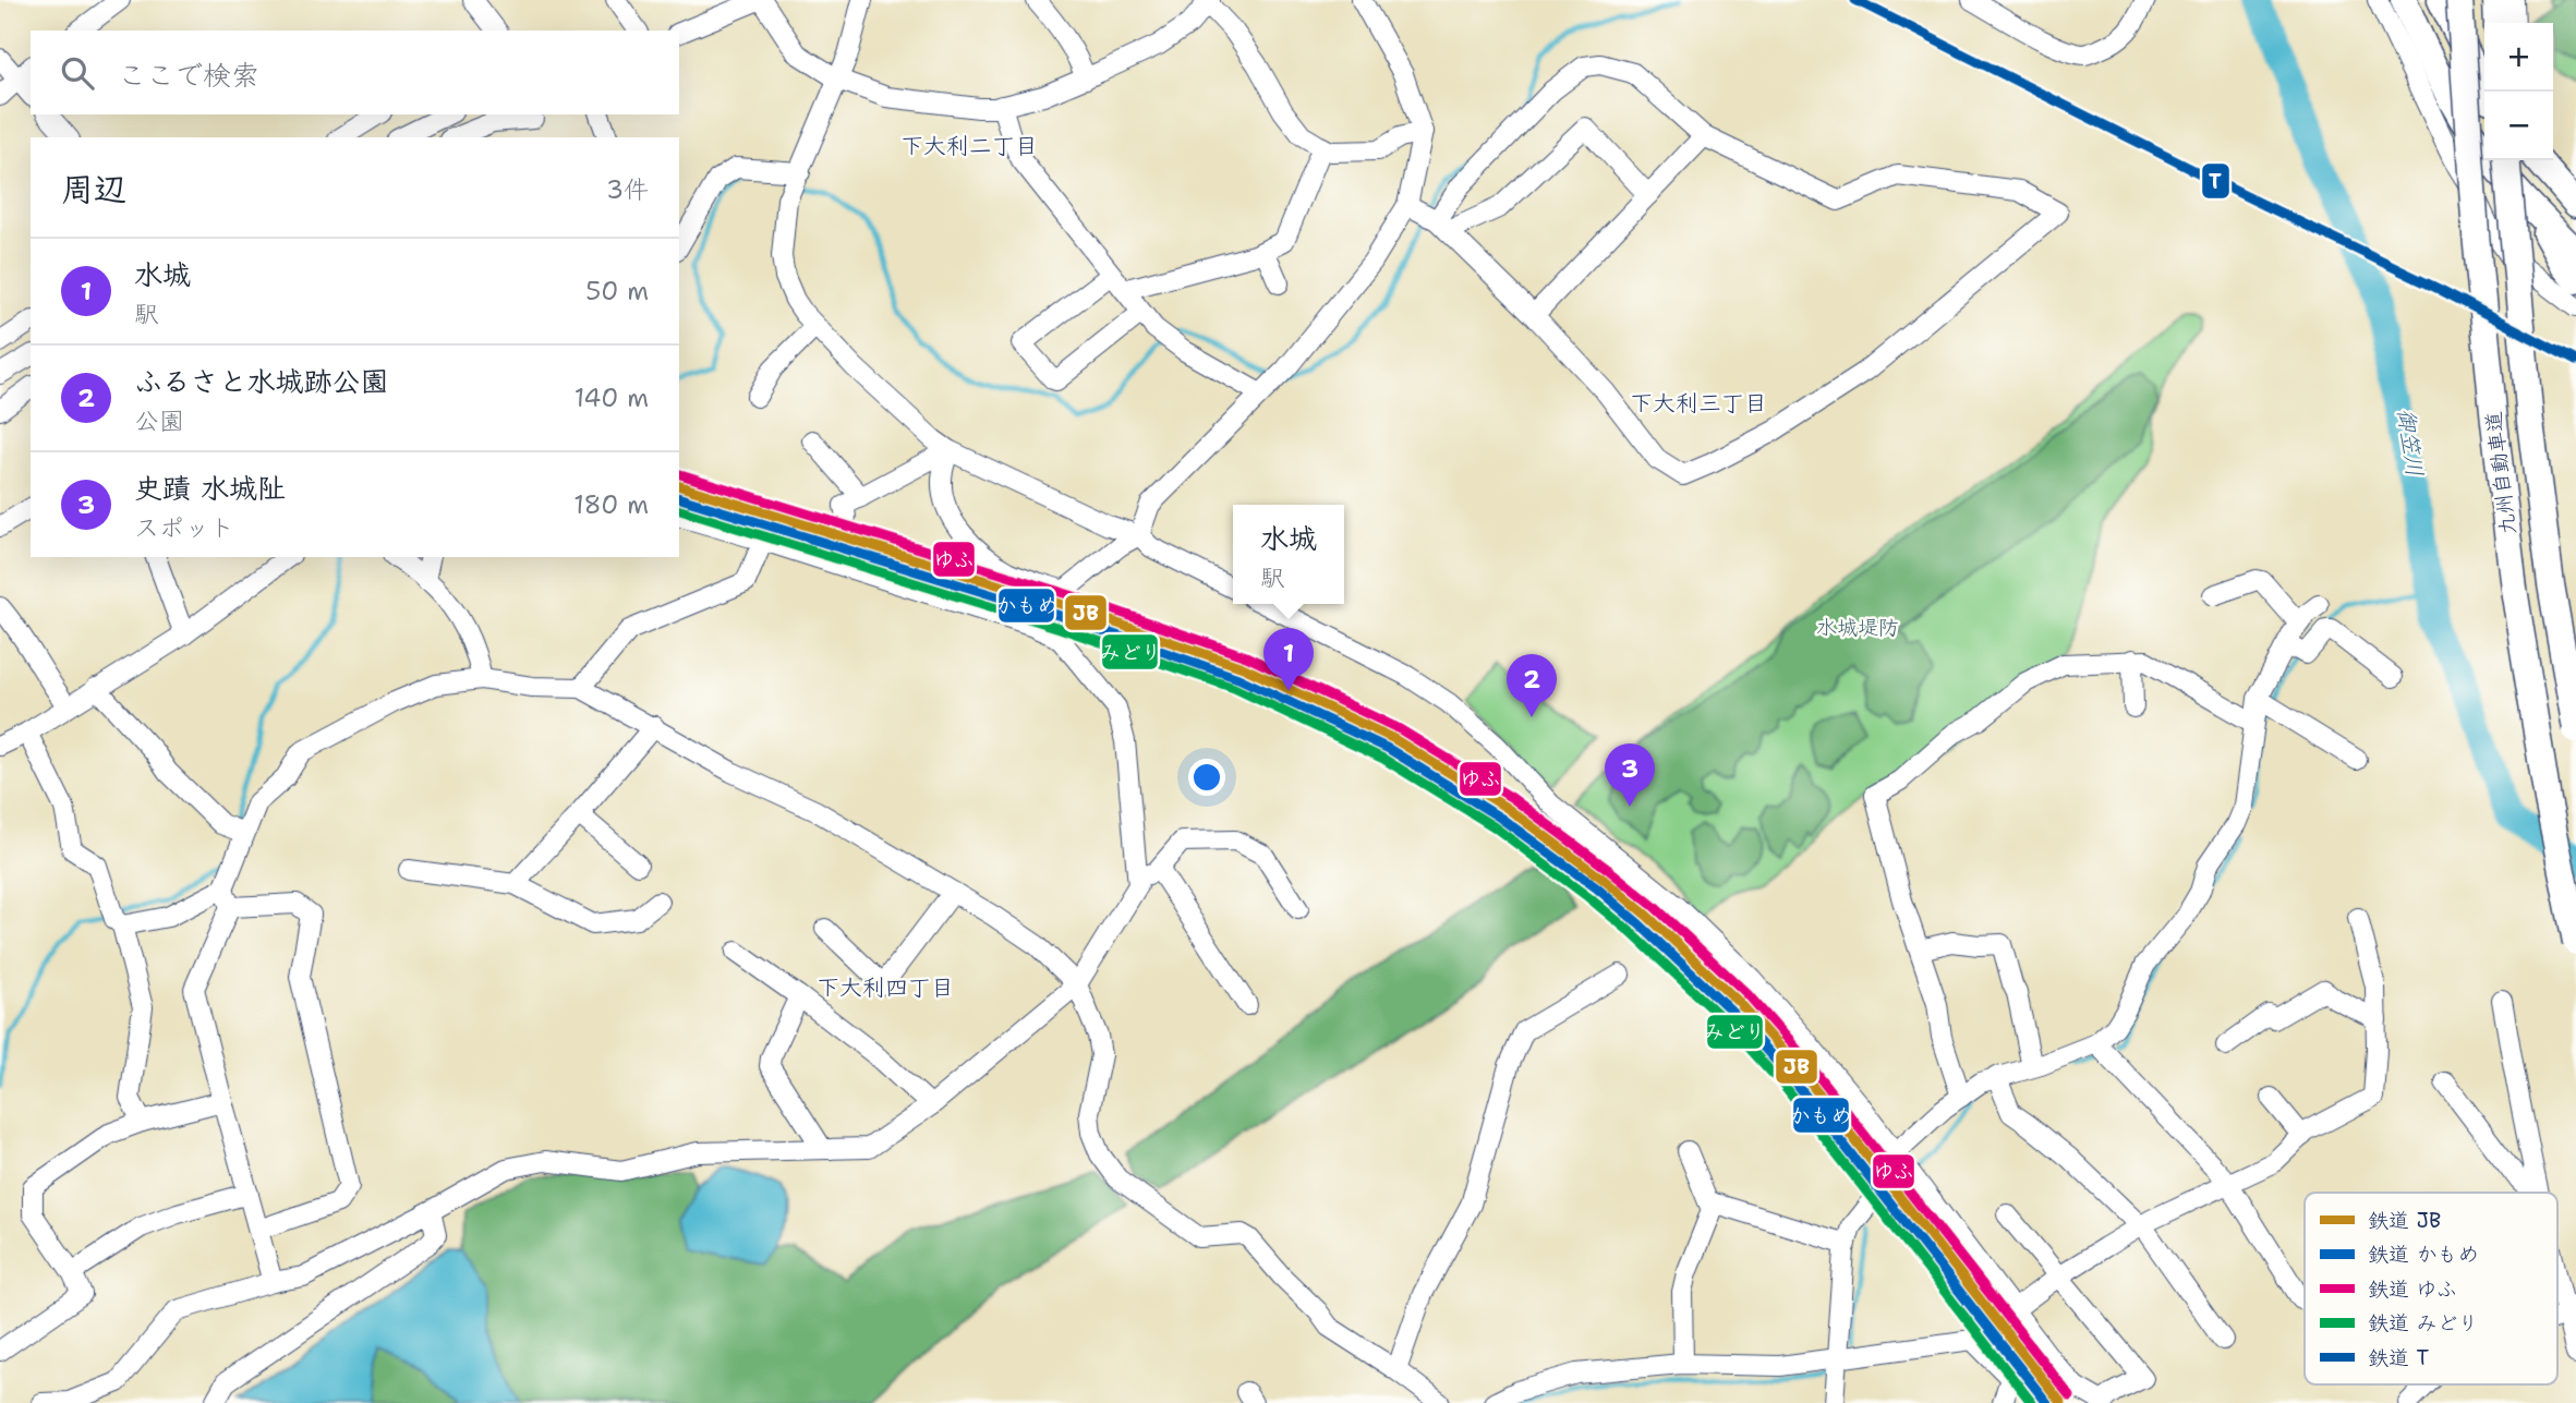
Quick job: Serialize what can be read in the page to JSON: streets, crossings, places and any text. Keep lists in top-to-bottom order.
{
  "streets": {
    "highway": ["九州自動車道"]
  },
  "districts": ["下大利二丁目", "下大利三丁目", "下大利四丁目"],
  "water": ["御笠川"],
  "parks": ["水城堤防"],
  "lines": [
    "rail line T",
    "rail line ゆふ",
    "rail line JB",
    "rail line かもめ",
    "rail line みどり"
  ],
  "legend": [
    "鉄道 JB",
    "鉄道 かもめ",
    "鉄道 ゆふ",
    "鉄道 みどり",
    "鉄道 T"
  ],
  "page": {
    "map_buttons": ["+", "−"],
    "search": "ここで検索",
    "heading": ["周辺", "3件"],
    "list": [
      {
        "mark": "1",
        "name": "水城",
        "note": "駅",
        "value": "50 m"
      },
      {
        "mark": "2",
        "name": "ふるさと水城跡公園",
        "note": "公園",
        "value": "140 m"
      },
      {
        "mark": "3",
        "name": "史蹟 水城阯",
        "note": "スポット",
        "value": "180 m"
      }
    ],
    "popup": ["水城", "駅"],
    "pins": ["1", "2", "3"]
  }
}
